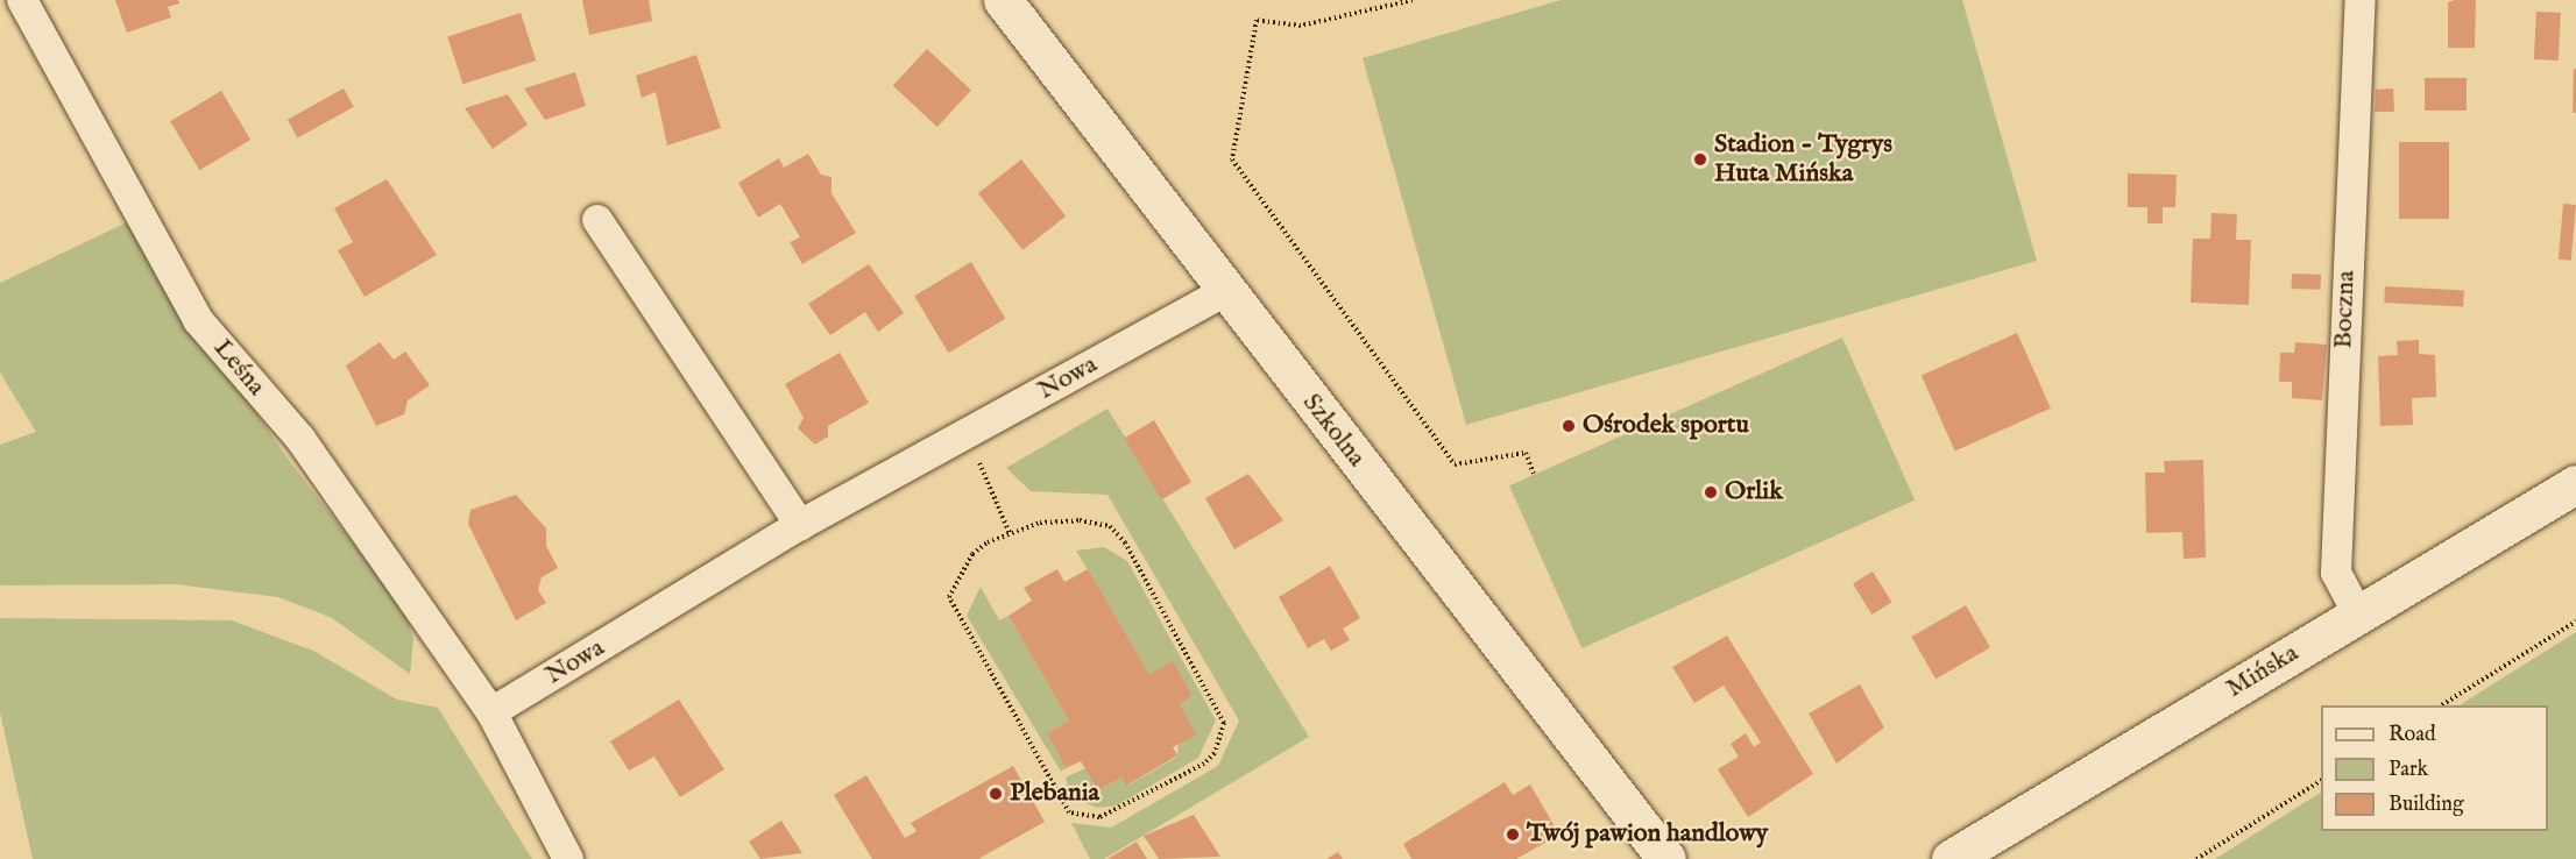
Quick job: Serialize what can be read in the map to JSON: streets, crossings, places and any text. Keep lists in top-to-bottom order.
{
  "streets": {
    "street": [
      "Boczna",
      "Leśna",
      "Nowa",
      "Szkolna",
      "Mińska"
    ]
  },
  "crossings": [
    ["Boczna", "Mińska"],
    ["Leśna", "Nowa"],
    ["Nowa", "Szkolna"]
  ],
  "places": [
    "Stadion - Tygrys Huta Mińska",
    "Ośrodek sportu",
    "Orlik",
    "Plebania",
    "Twój pawion handlowy"
  ],
  "legend": ["Road", "Park", "Building"]
}
